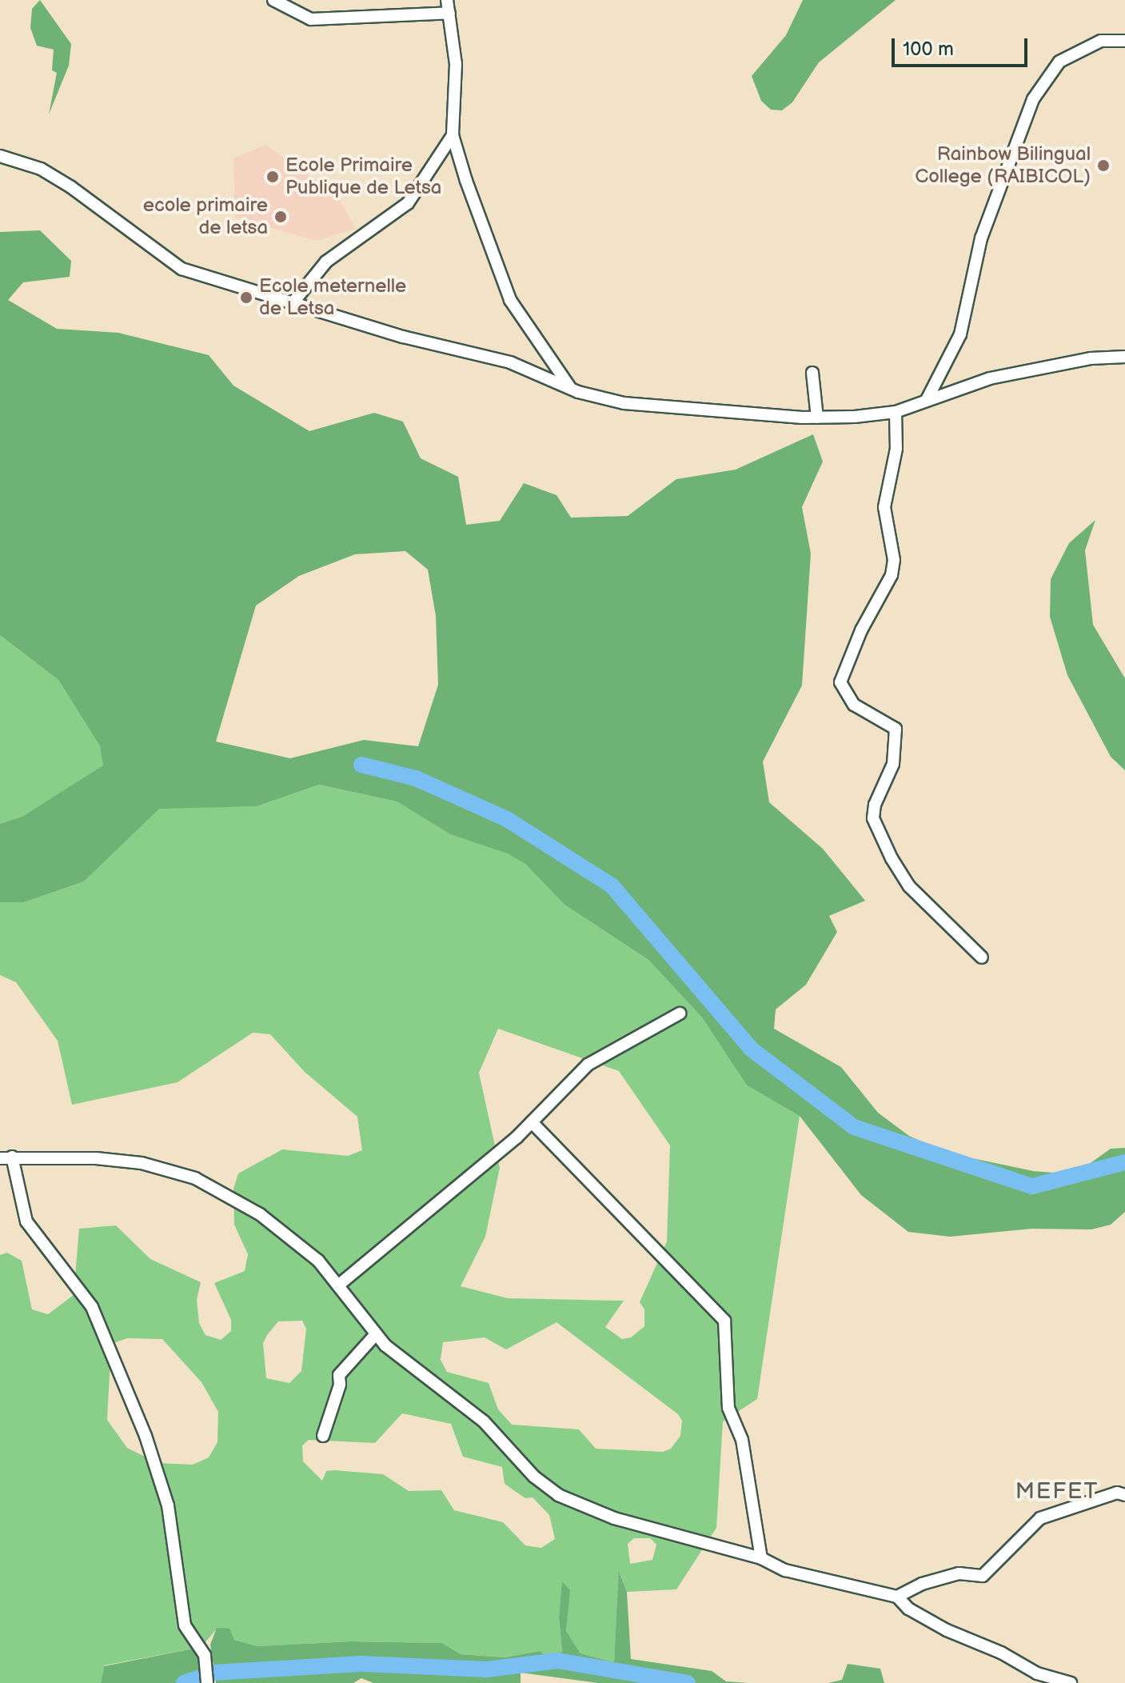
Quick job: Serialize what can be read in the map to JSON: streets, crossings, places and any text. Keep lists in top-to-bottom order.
{
  "districts": ["MEFET"],
  "places": [
    "Rainbow Bilingual College (RAIBICOL)",
    "Ecole Primaire Publique de Letsa",
    "ecole primaire de letsa",
    "Ecole meternelle de Letsa"
  ],
  "scale_bar": "100 m"
}
